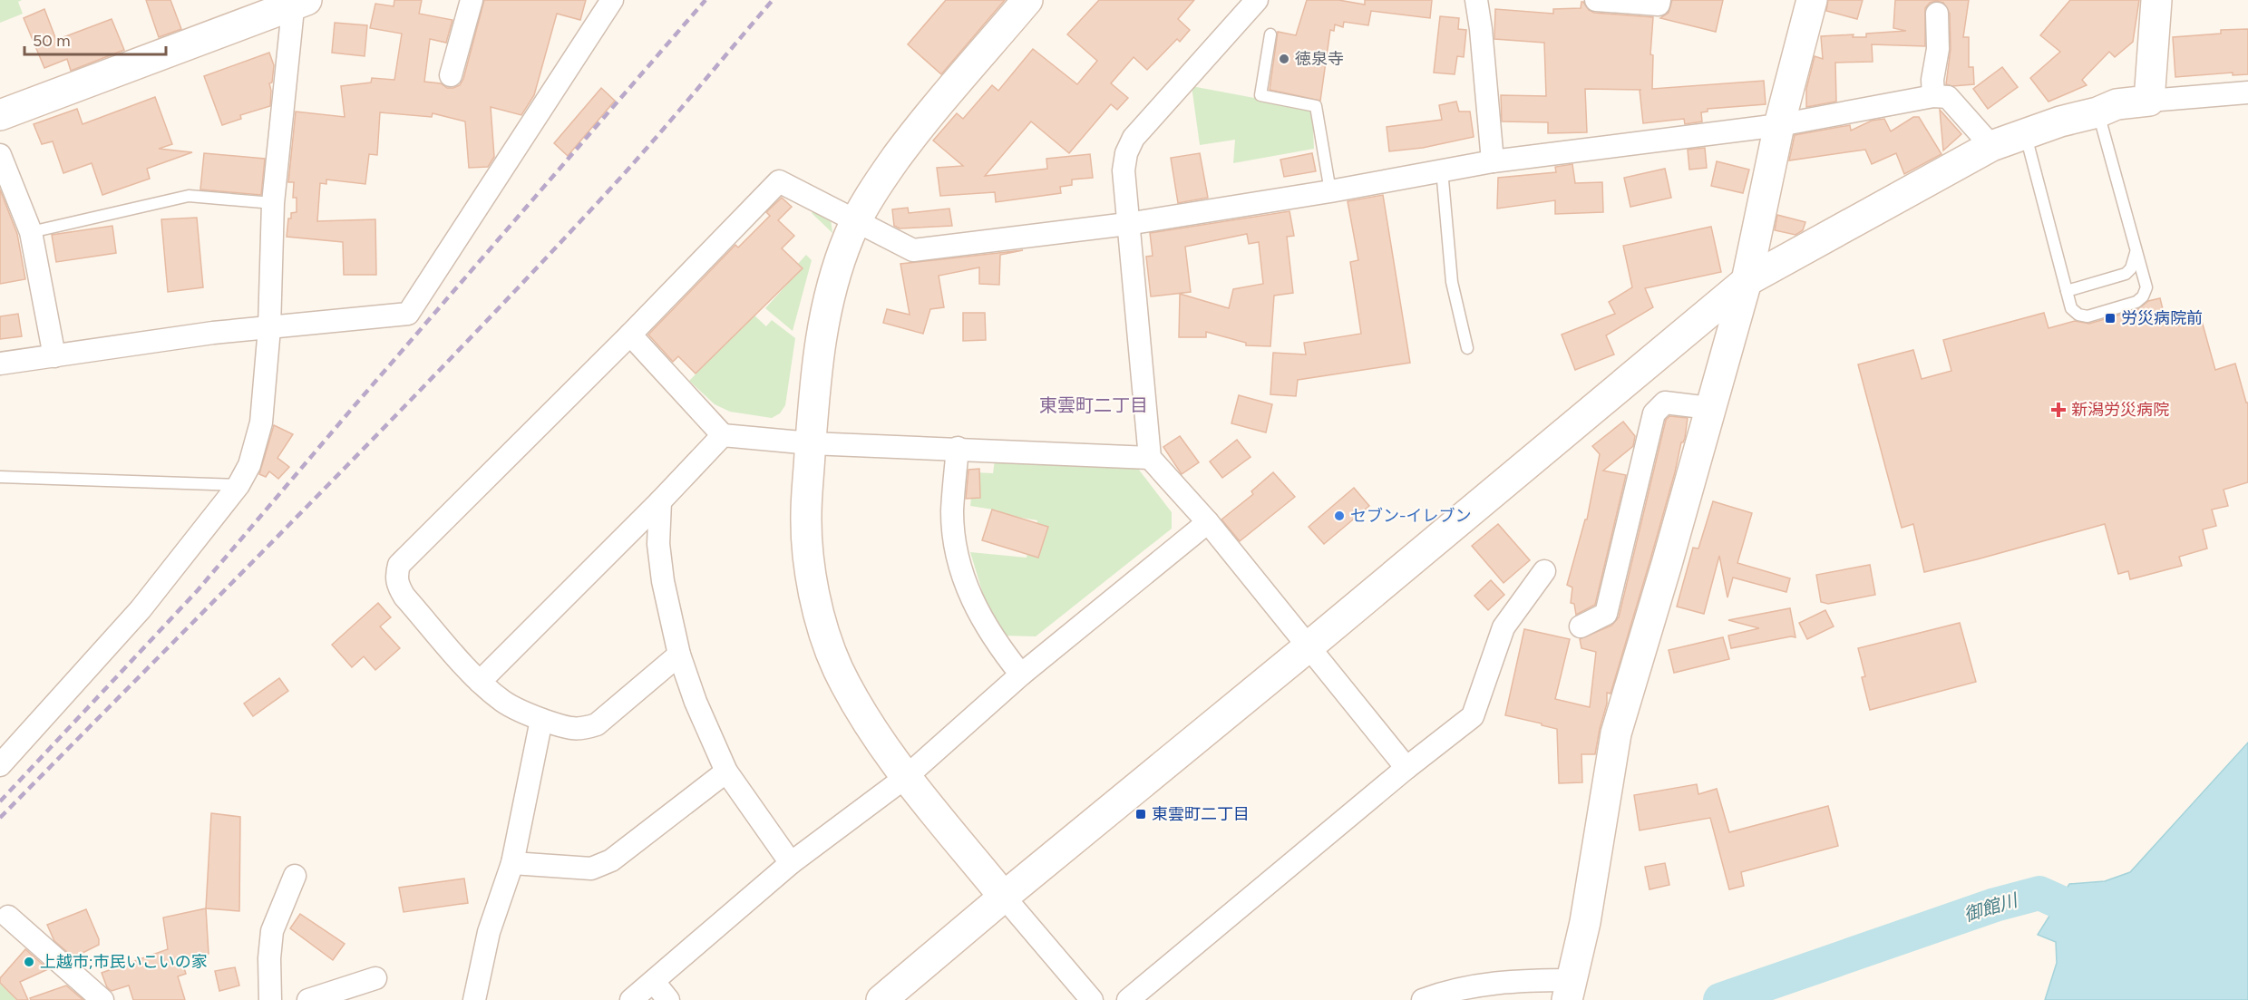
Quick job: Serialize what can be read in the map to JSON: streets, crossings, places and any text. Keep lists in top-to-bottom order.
{
  "districts": ["東雲町二丁目"],
  "water": ["御館川"],
  "places": {
    "other": ["徳泉寺", "セブン-イレブン", "上越市;市民いこいの家"],
    "transit": ["労災病院前", "東雲町二丁目"],
    "health": ["新潟労災病院"]
  },
  "scale_bar": "50 m"
}
